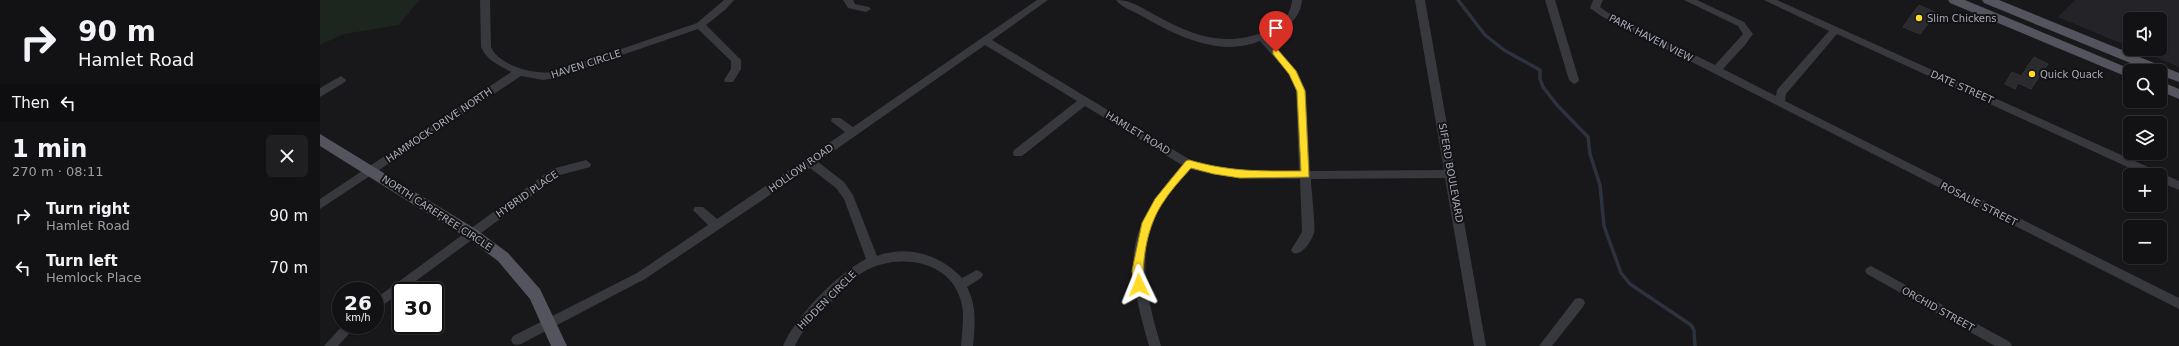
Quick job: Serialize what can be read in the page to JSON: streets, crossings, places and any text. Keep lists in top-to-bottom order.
{
  "streets": {
    "main road": ["NORTH CAREFREE CIRCLE"],
    "street": [
      "PARK HAVEN VIEW",
      "HAVEN CIRCLE",
      "DATE STREET",
      "HAMMOCK DRIVE NORTH",
      "HAMLET ROAD",
      "HOLLOW ROAD",
      "SIFERD BOULEVARD",
      "HYBRID PLACE",
      "ROSALIE STREET",
      "HIDDEN CIRCLE",
      "ORCHID STREET"
    ]
  },
  "crossings": [
    ["PARK HAVEN VIEW", "ROSALIE STREET"],
    ["HAVEN CIRCLE", "HAMMOCK DRIVE NORTH"],
    ["HAMMOCK DRIVE NORTH", "NORTH CAREFREE CIRCLE"],
    ["HAMLET ROAD", "HOLLOW ROAD"],
    ["HAMLET ROAD", "SIFERD BOULEVARD"],
    ["HOLLOW ROAD", "NORTH CAREFREE CIRCLE"],
    ["HYBRID PLACE", "NORTH CAREFREE CIRCLE"]
  ],
  "places": ["Slim Chickens", "Quick Quack"],
  "page": {
    "turn": ["90 m", "Hamlet Road"],
    "map_buttons": ["+", "−"],
    "then": "Then",
    "heading": ["1 min", "270 m · 08:11"],
    "list": [
      {
        "name": "Turn right",
        "note": "Hamlet Road",
        "value": "90 m"
      },
      {
        "name": "Turn left",
        "note": "Hemlock Place",
        "value": "70 m"
      }
    ],
    "speed": "26 km/h",
    "limit": "30"
  }
}
